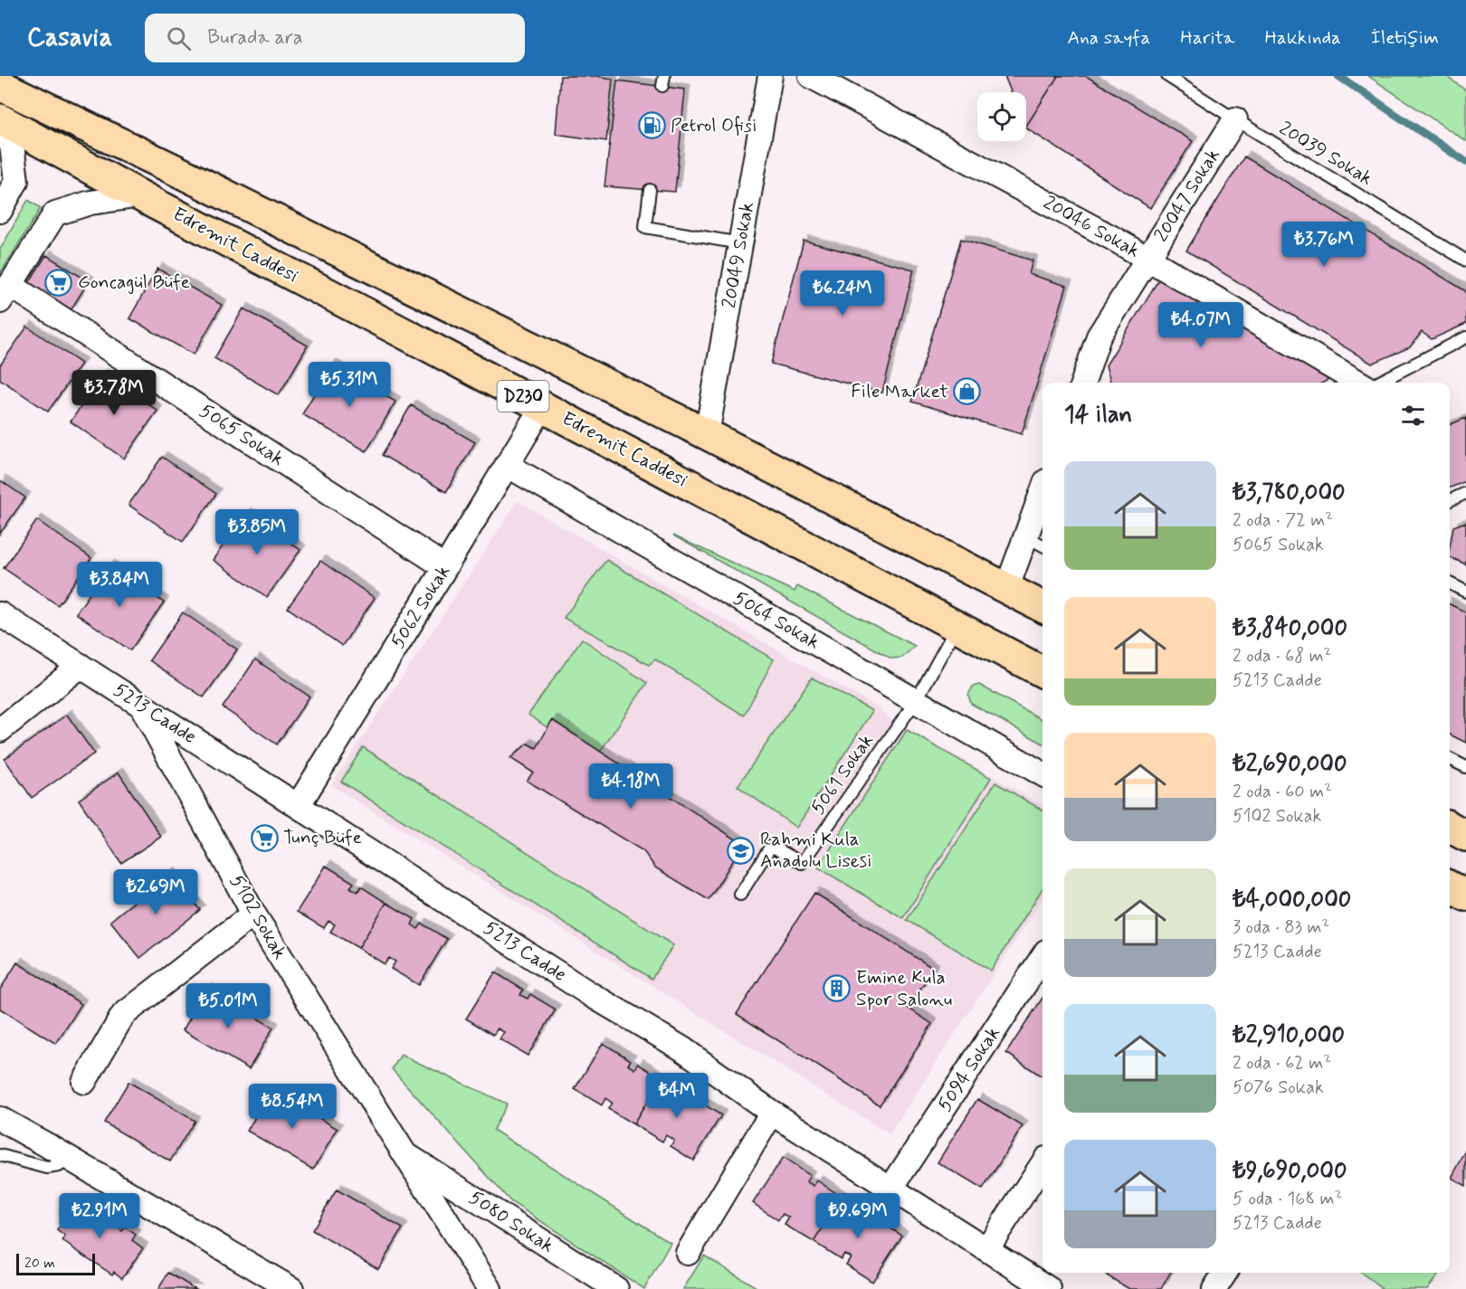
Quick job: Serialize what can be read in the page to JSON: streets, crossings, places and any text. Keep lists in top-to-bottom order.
{
  "streets": {
    "highway": ["Edremit Caddesi", "D230"],
    "street": [
      "20047 Sokak",
      "20046 Sokak",
      "20049 Sokak",
      "5065 Sokak",
      "5062 Sokak",
      "5064 Sokak",
      "5213 Cadde",
      "5102 Sokak",
      "5094 Sokak",
      "5080 Sokak"
    ],
    "lane": ["20039 Sokak", "5061 Sokak"]
  },
  "crossings": [
    ["20039 Sokak", "20047 Sokak"],
    ["20047 Sokak", "20046 Sokak"],
    ["Edremit Caddesi", "20049 Sokak"],
    ["Edremit Caddesi", "5062 Sokak"],
    ["Edremit Caddesi", "5061 Sokak"],
    ["5065 Sokak", "5062 Sokak"],
    ["5062 Sokak", "5064 Sokak"],
    ["5062 Sokak", "5213 Cadde"],
    ["5064 Sokak", "5061 Sokak"],
    ["5213 Cadde", "5102 Sokak"],
    ["5213 Cadde", "5094 Sokak"],
    ["5102 Sokak", "5080 Sokak"]
  ],
  "places": {
    "fuel station": ["Petrol Ofisi"],
    "supermarket": ["Goncagül Büfe", "Tunç Büfe"],
    "shop": ["File Market"],
    "school or university": ["Rahmi Kula Anadolu Lisesi"],
    "building": ["Emine Kula Spor Salonu"]
  },
  "scale_bar": "20 m",
  "page": {
    "header": "Casavia",
    "search": "Burada ara",
    "nav": [
      "Ana sayfa",
      "Harita",
      "Hakkında",
      "İletişim"
    ],
    "price": [
      "₺3.76M",
      "₺6.24M",
      "₺4.07M",
      "₺5.31M",
      "₺3.78M",
      "₺3.85M",
      "₺3.84M",
      "₺4.18M",
      "₺2.69M",
      "₺5.01M",
      "₺4M",
      "₺8.54M",
      "₺2.91M",
      "₺9.69M"
    ],
    "heading": "14 ilan",
    "list": [
      {
        "name": "₺3,780,000",
        "note": "2 oda · 72 m² · 5065 Sokak"
      },
      {
        "name": "₺3,840,000",
        "note": "2 oda · 68 m² · 5213 Cadde"
      },
      {
        "name": "₺2,690,000",
        "note": "2 oda · 60 m² · 5102 Sokak"
      },
      {
        "name": "₺4,000,000",
        "note": "3 oda · 83 m² · 5213 Cadde"
      },
      {
        "name": "₺2,910,000",
        "note": "2 oda · 62 m² · 5076 Sokak"
      },
      {
        "name": "₺9,690,000",
        "note": "5 oda · 168 m² · 5213 Cadde"
      }
    ],
    "scale": "20 m"
  }
}
